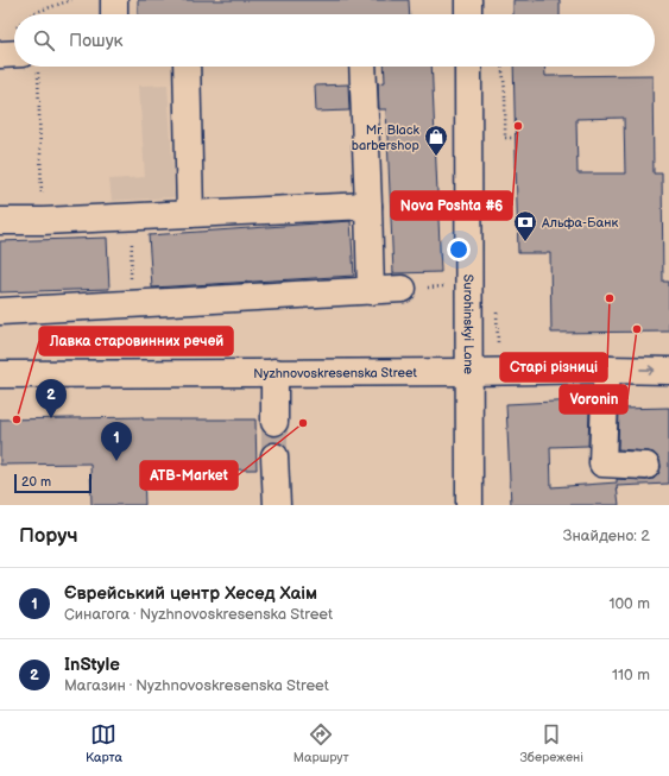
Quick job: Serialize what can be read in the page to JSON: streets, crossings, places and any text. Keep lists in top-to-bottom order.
{
  "streets": {
    "street": ["Surohinskyi Lane", "Nyzhnovoskresenska Street"]
  },
  "crossings": [
    ["Surohinskyi Lane", "Nyzhnovoskresenska Street"]
  ],
  "places": {
    "other": [
      "Nova Poshta #6",
      "Старі різниці",
      "Voronin",
      "Лавка старовинних речей",
      "ATB-Market"
    ],
    "shop": ["Mr. Black barbershop"],
    "bank": ["Альфа-Банк"]
  },
  "scale_bar": "20 m",
  "page": {
    "search": "Пошук",
    "pins": ["2", "1"],
    "scale": "20 m",
    "heading": ["Поруч", "Знайдено: 2"],
    "list": [
      {
        "mark": "1",
        "name": "Єврейський центр Хесед Хаім",
        "note": "Синагога · Nyzhnovoskresenska Street",
        "value": "100 m"
      },
      {
        "mark": "2",
        "name": "InStyle",
        "note": "Магазин · Nyzhnovoskresenska Street",
        "value": "110 m"
      }
    ],
    "nav": ["Карта", "Маршрут", "Збережені"]
  }
}
